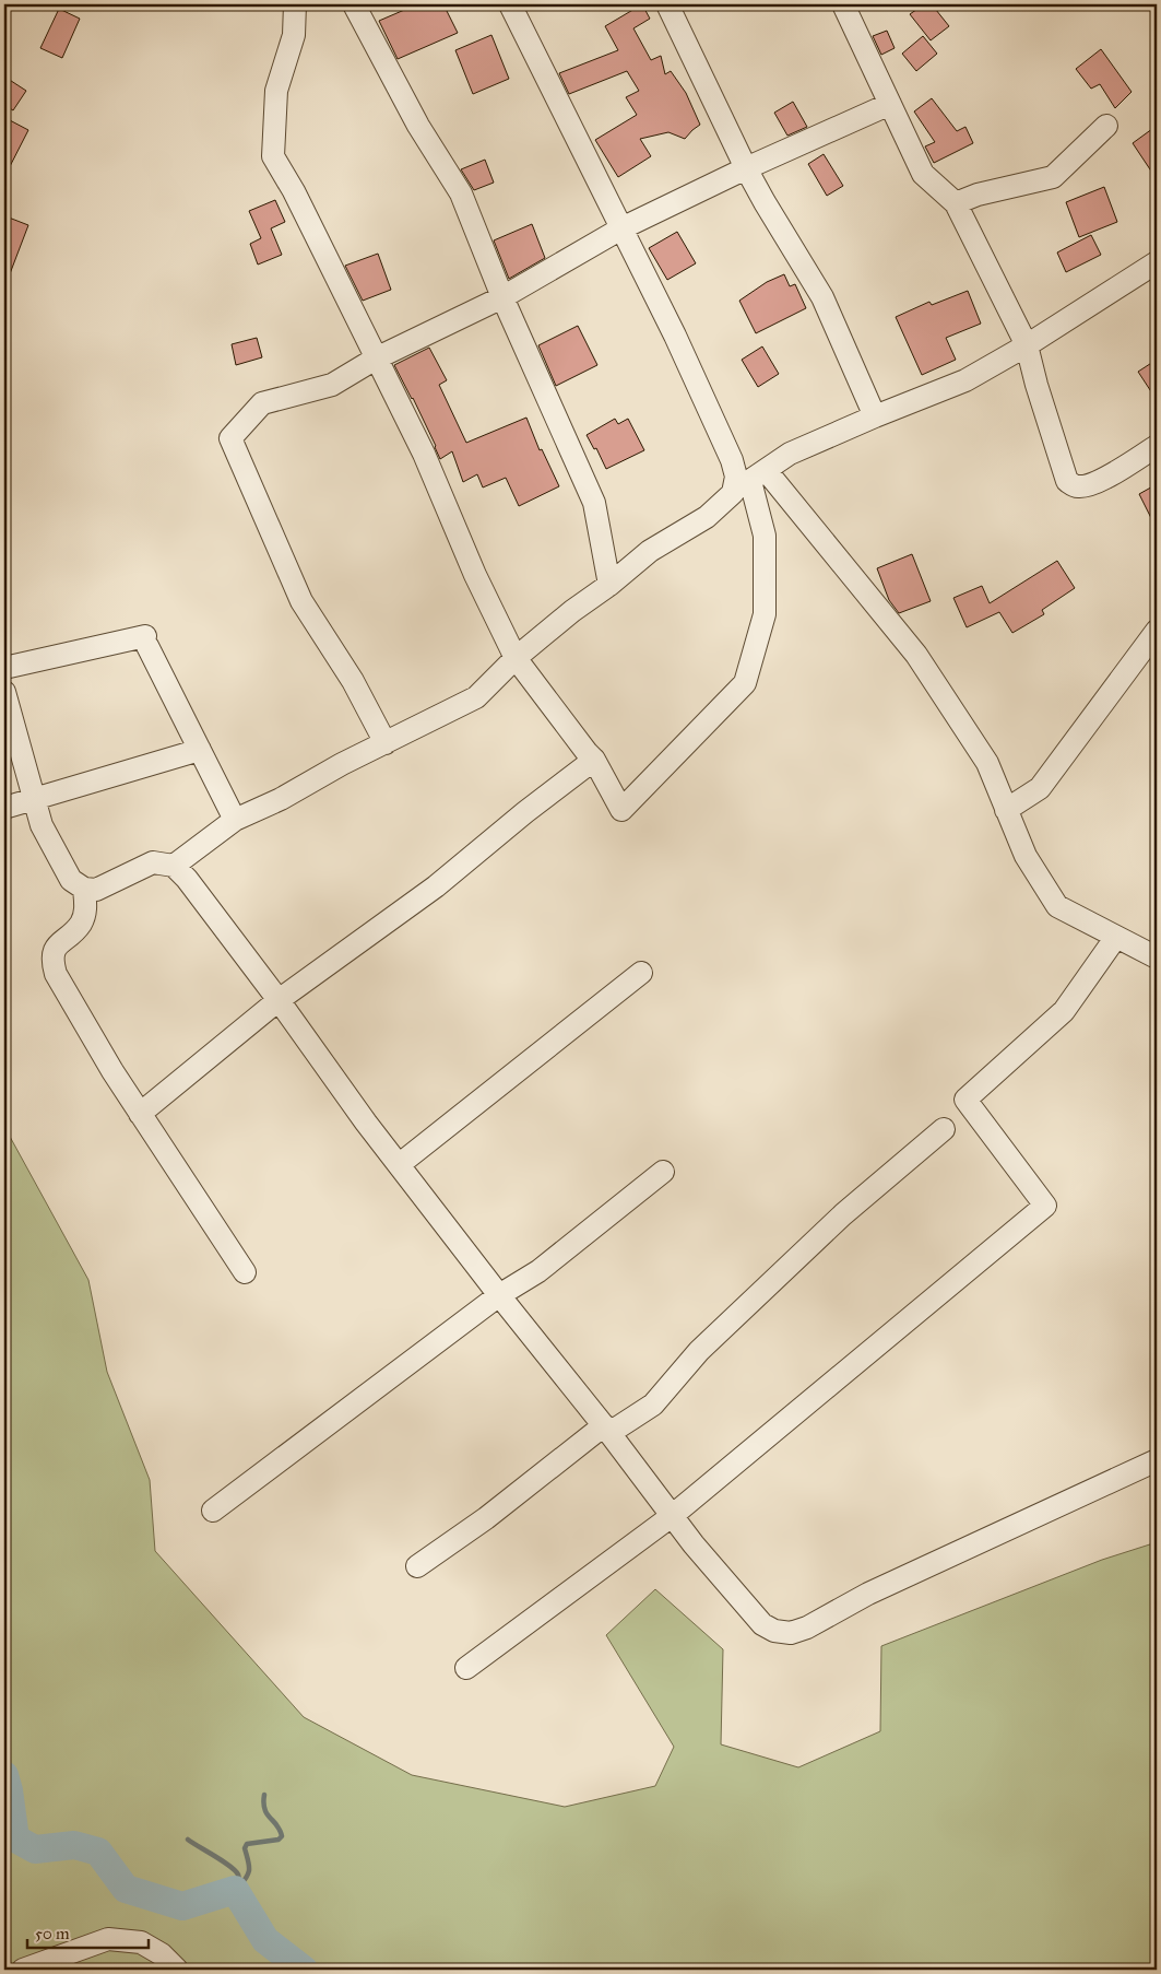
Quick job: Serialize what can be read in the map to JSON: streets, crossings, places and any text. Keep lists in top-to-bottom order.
{
  "scale_bar": "50 m"
}
